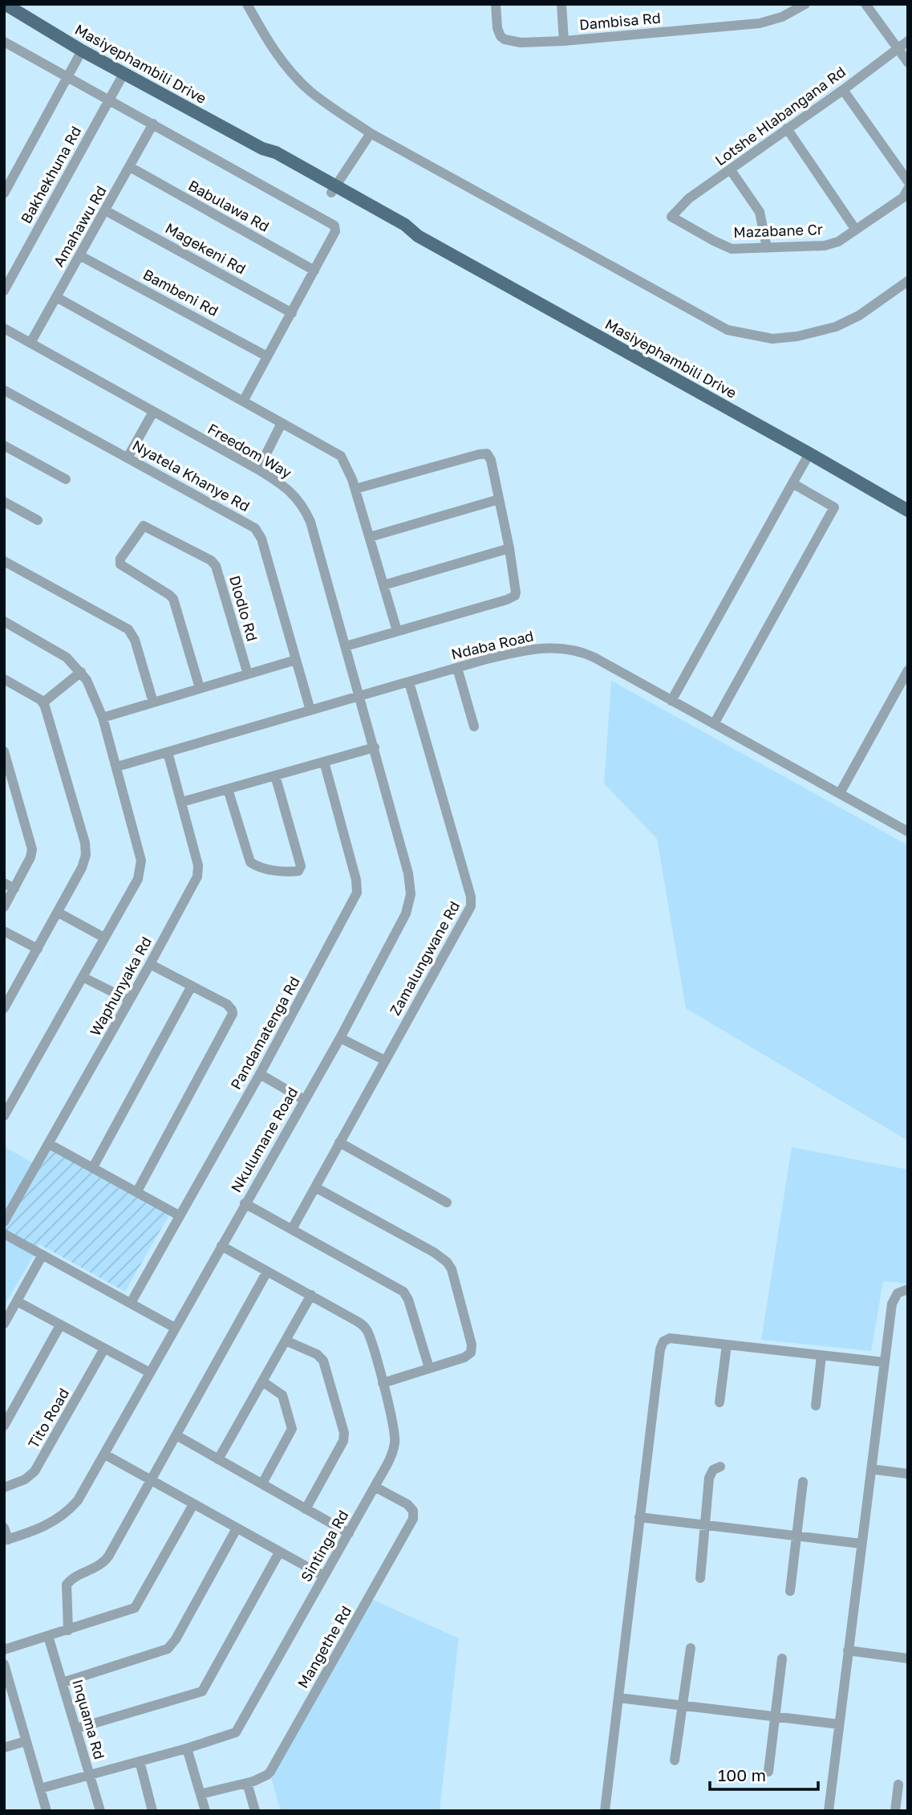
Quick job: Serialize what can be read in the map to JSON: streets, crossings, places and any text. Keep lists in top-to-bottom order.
{
  "streets": {
    "main road": ["Masiyephambili Drive"],
    "street": [
      "Dambisa Rd",
      "Lotshe Hlabangana Rd",
      "Bakhekhuna Rd",
      "Babulawa Rd",
      "Amahawu Rd",
      "Mazabane Cr",
      "Magekeni Rd",
      "Bambeni Rd",
      "Freedom Way",
      "Nyatela Khanye Rd",
      "Dlodlo Rd",
      "Ndaba Road",
      "Zamalungwane Rd",
      "Waphunyaka Rd",
      "Pandamatenga Rd",
      "Nkulumane Road",
      "Tito Road",
      "Sintinga Rd",
      "Mangethe Rd",
      "Inquama Rd"
    ]
  },
  "crossings": [
    ["Masiyephambili Drive", "Bakhekhuna Rd"],
    ["Lotshe Hlabangana Rd", "Mazabane Cr"],
    ["Babulawa Rd", "Amahawu Rd"],
    ["Amahawu Rd", "Magekeni Rd"],
    ["Amahawu Rd", "Bambeni Rd"],
    ["Amahawu Rd", "Freedom Way"],
    ["Freedom Way", "Ndaba Road"],
    ["Freedom Way", "Nkulumane Road"],
    ["Nyatela Khanye Rd", "Ndaba Road"],
    ["Ndaba Road", "Zamalungwane Rd"],
    ["Ndaba Road", "Waphunyaka Rd"],
    ["Ndaba Road", "Nkulumane Road"],
    ["Nkulumane Road", "Sintinga Rd"],
    ["Sintinga Rd", "Mangethe Rd"],
    ["Sintinga Rd", "Inquama Rd"]
  ],
  "scale_bar": "100 m"
}
